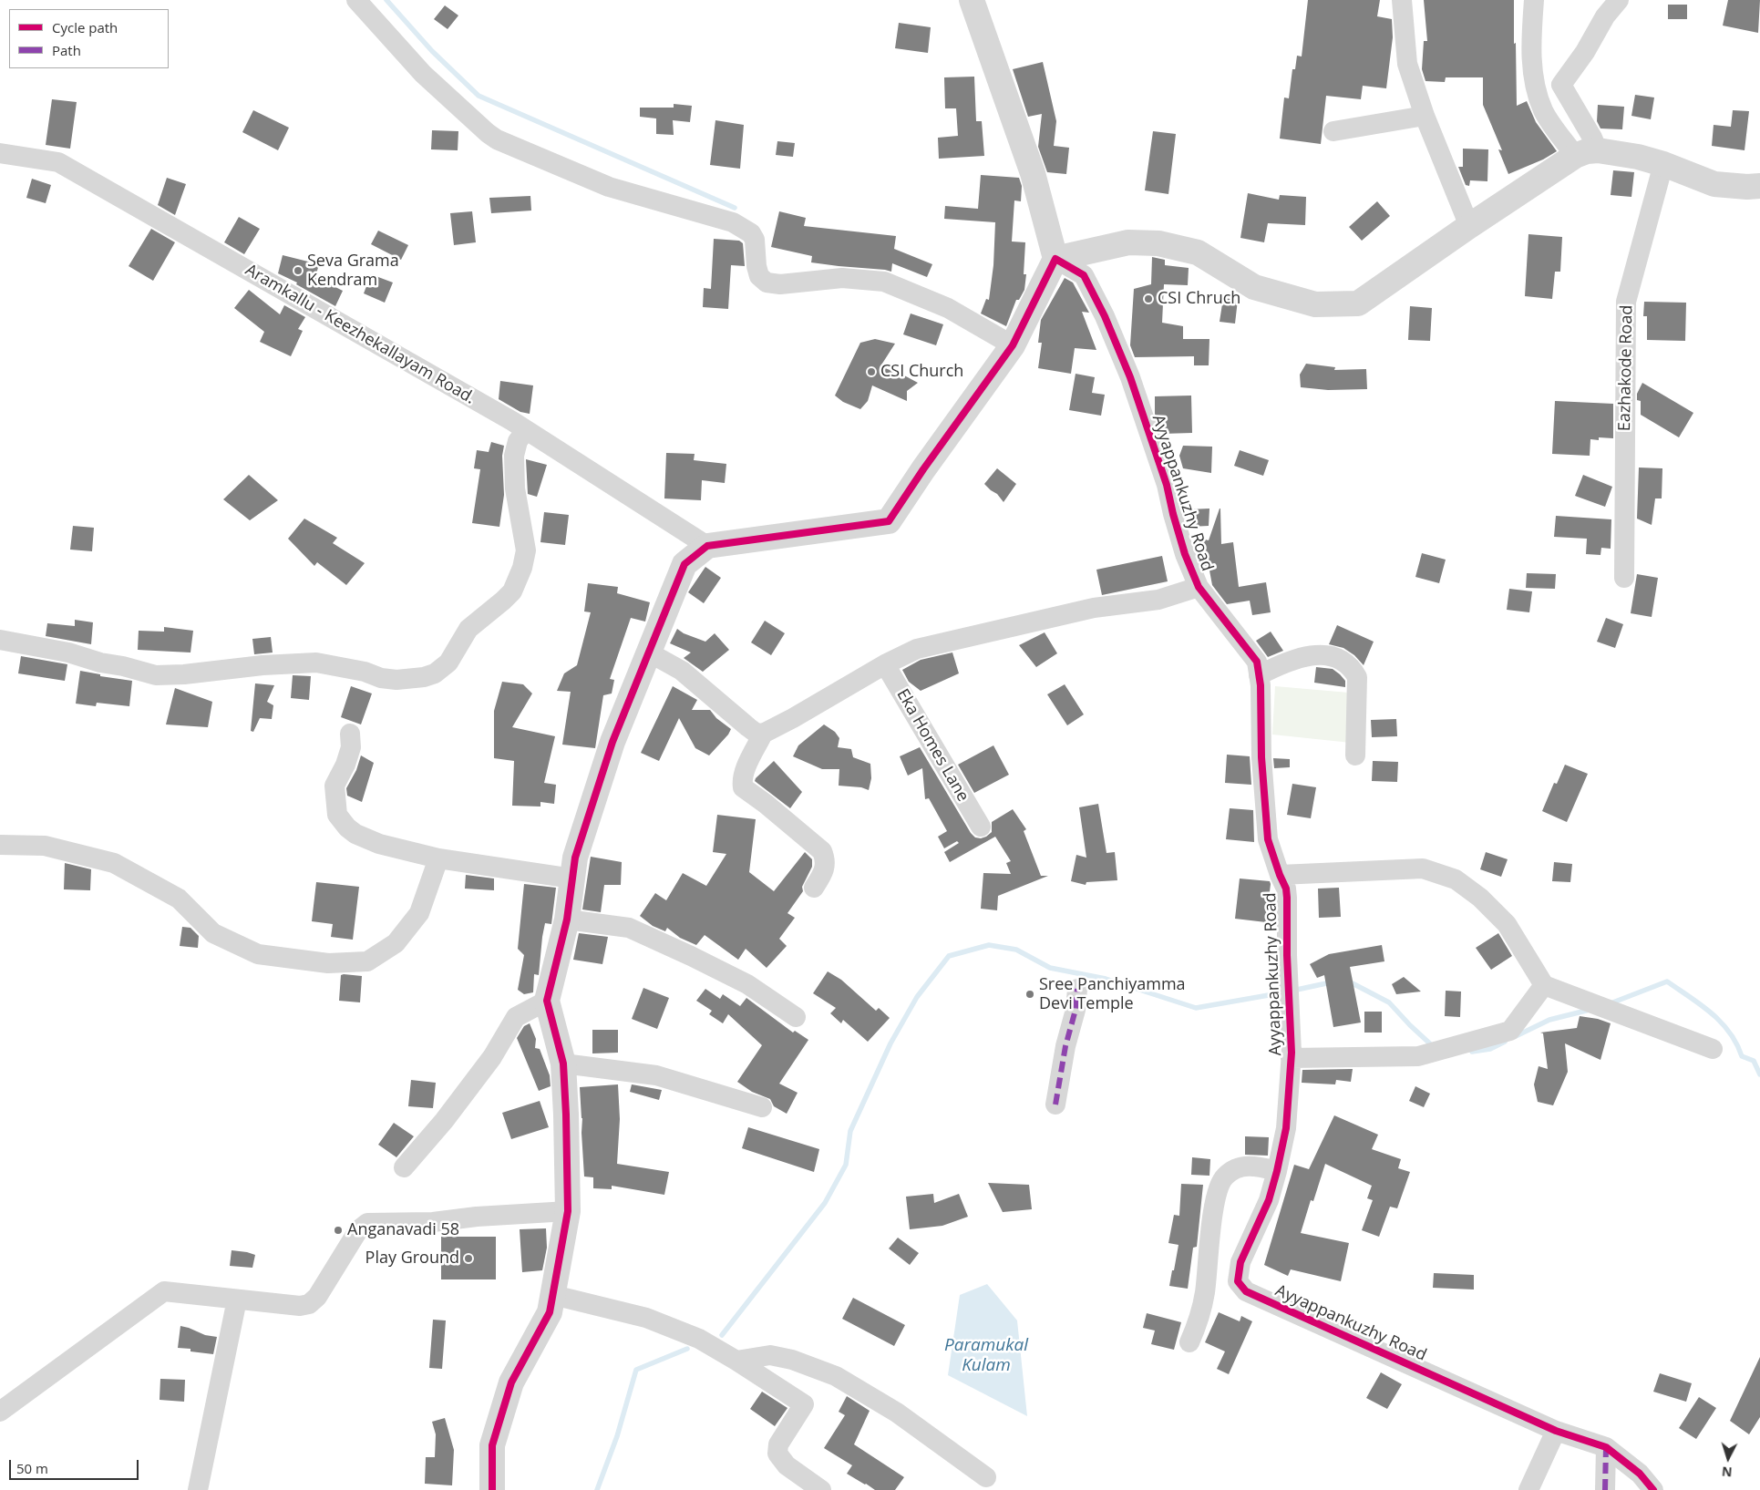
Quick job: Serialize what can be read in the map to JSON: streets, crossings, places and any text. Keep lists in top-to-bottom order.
{
  "streets": {
    "street": [
      "Aramkallu - Keezhekallayam Road.",
      "Eazhakode Road",
      "Ayyappankuzhy Road",
      "Eka Homes Lane"
    ]
  },
  "water": ["Paramukal Kulam"],
  "places": [
    "Seva Grama Kendram",
    "CSI Chruch",
    "CSI Church",
    "Sree Panchiyamma Devi Temple",
    "Anganavadi 58",
    "Play Ground"
  ],
  "legend": ["Cycle path", "Path"],
  "scale_bar": "50 m",
  "north": "bottom"
}
